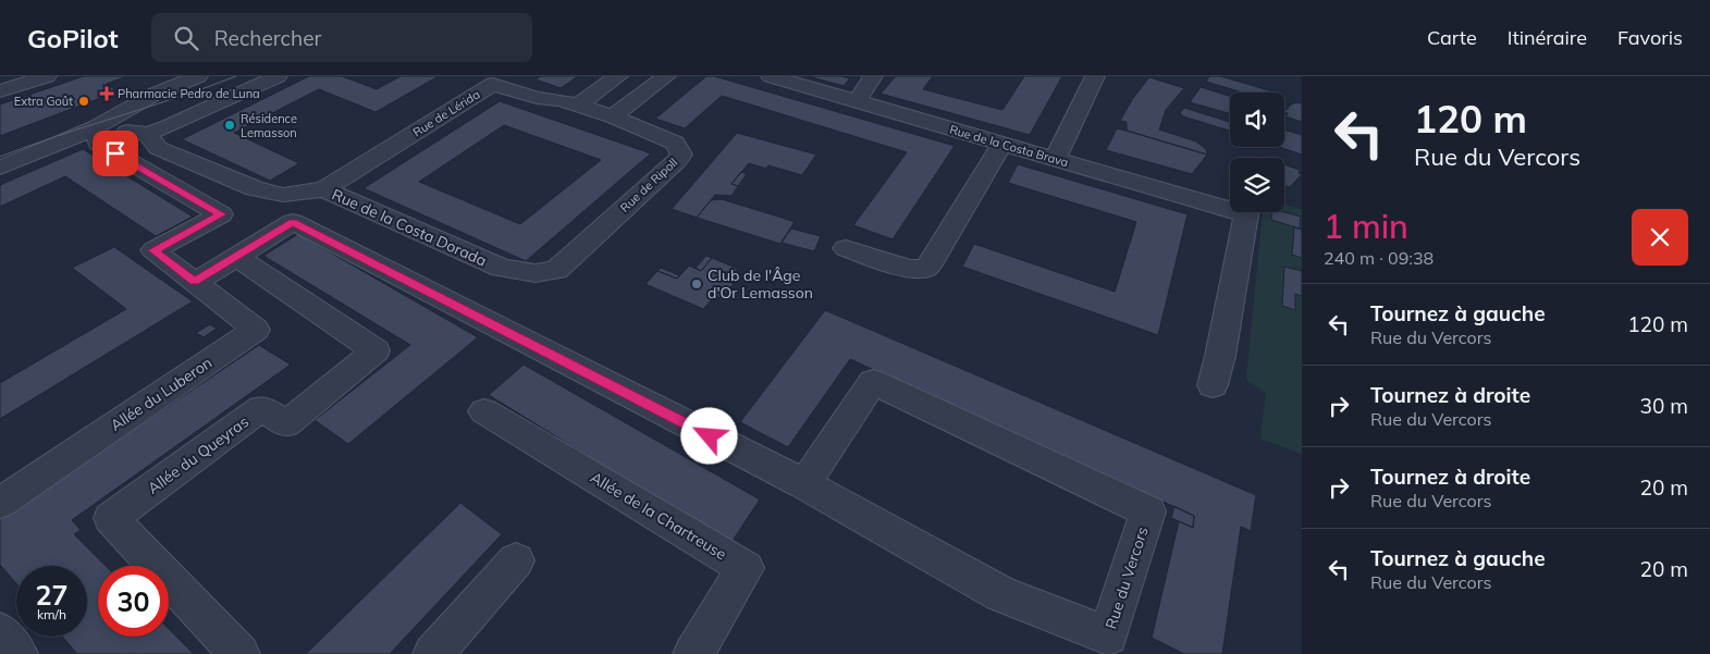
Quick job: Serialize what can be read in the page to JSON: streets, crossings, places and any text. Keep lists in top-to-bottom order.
{
  "streets": {
    "street": [
      "Rue de Lérida",
      "Rue de la Costa Brava",
      "Rue de Ripoll",
      "Rue de la Costa Dorada",
      "Allée du Luberon",
      "Allée du Queyras",
      "Allée de la Chartreuse",
      "Rue du Vercors"
    ]
  },
  "crossings": [
    ["Rue de Lérida", "Rue de Ripoll"],
    ["Rue de Lérida", "Rue de la Costa Dorada"],
    ["Rue de Ripoll", "Rue de la Costa Dorada"],
    ["Allée du Luberon", "Rue du Vercors"],
    ["Allée du Queyras", "Rue du Vercors"]
  ],
  "places": {
    "health": ["Pharmacie Pedro de Luna"],
    "other": ["Extra Goût", "Résidence Lemasson", "Club de l'Âge d'Or Lemasson"]
  },
  "page": {
    "header": "GoPilot",
    "search": "Rechercher",
    "nav": ["Carte", "Itinéraire", "Favoris"],
    "turn": ["120 m", "Rue du Vercors"],
    "heading": ["1 min", "240 m · 09:38"],
    "list": [
      {
        "name": "Tournez à gauche",
        "note": "Rue du Vercors",
        "value": "120 m"
      },
      {
        "name": "Tournez à droite",
        "note": "Rue du Vercors",
        "value": "30 m"
      },
      {
        "name": "Tournez à droite",
        "note": "Rue du Vercors",
        "value": "20 m"
      },
      {
        "name": "Tournez à gauche",
        "note": "Rue du Vercors",
        "value": "20 m"
      }
    ],
    "speed": "27 km/h",
    "limit": "30"
  }
}
